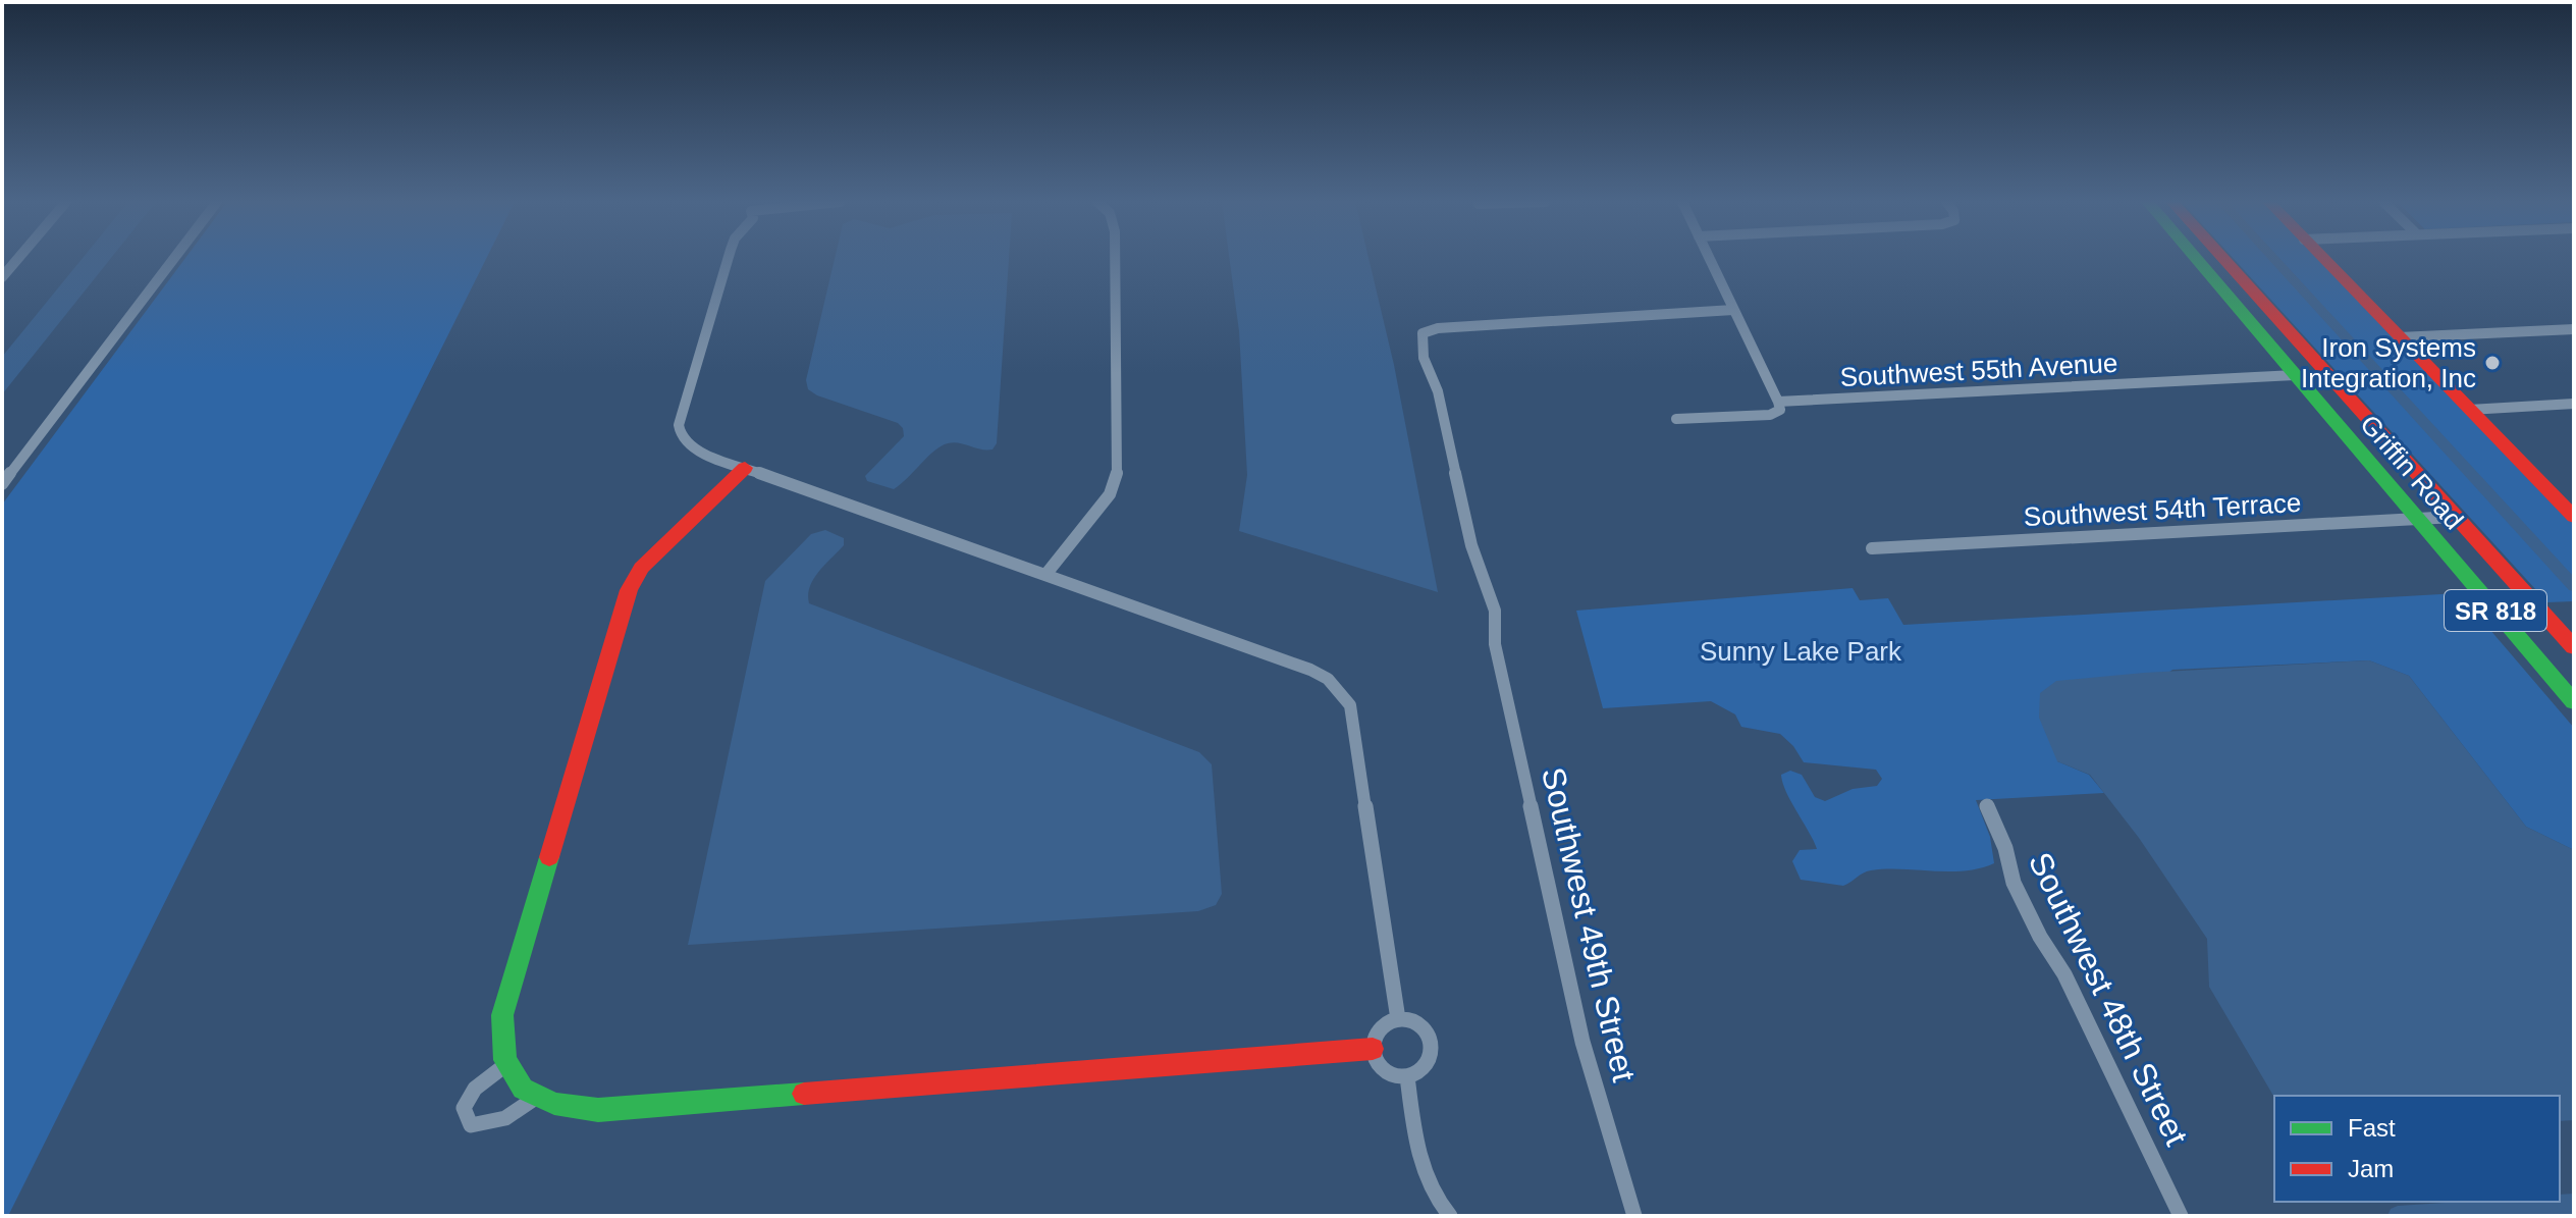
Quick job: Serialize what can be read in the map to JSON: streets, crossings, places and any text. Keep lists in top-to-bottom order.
{
  "streets": {
    "street": [
      "Southwest 55th Avenue",
      "Griffin Road",
      "Southwest 54th Terrace",
      "SR 818",
      "Southwest 49th Street",
      "Southwest 48th Street"
    ]
  },
  "crossings": [
    ["Southwest 55th Avenue", "Griffin Road"],
    ["Griffin Road", "Southwest 54th Terrace"]
  ],
  "parks": ["Sunny Lake Park"],
  "places": ["Iron Systems Integration, Inc"],
  "legend": ["Fast", "Jam"]
}
